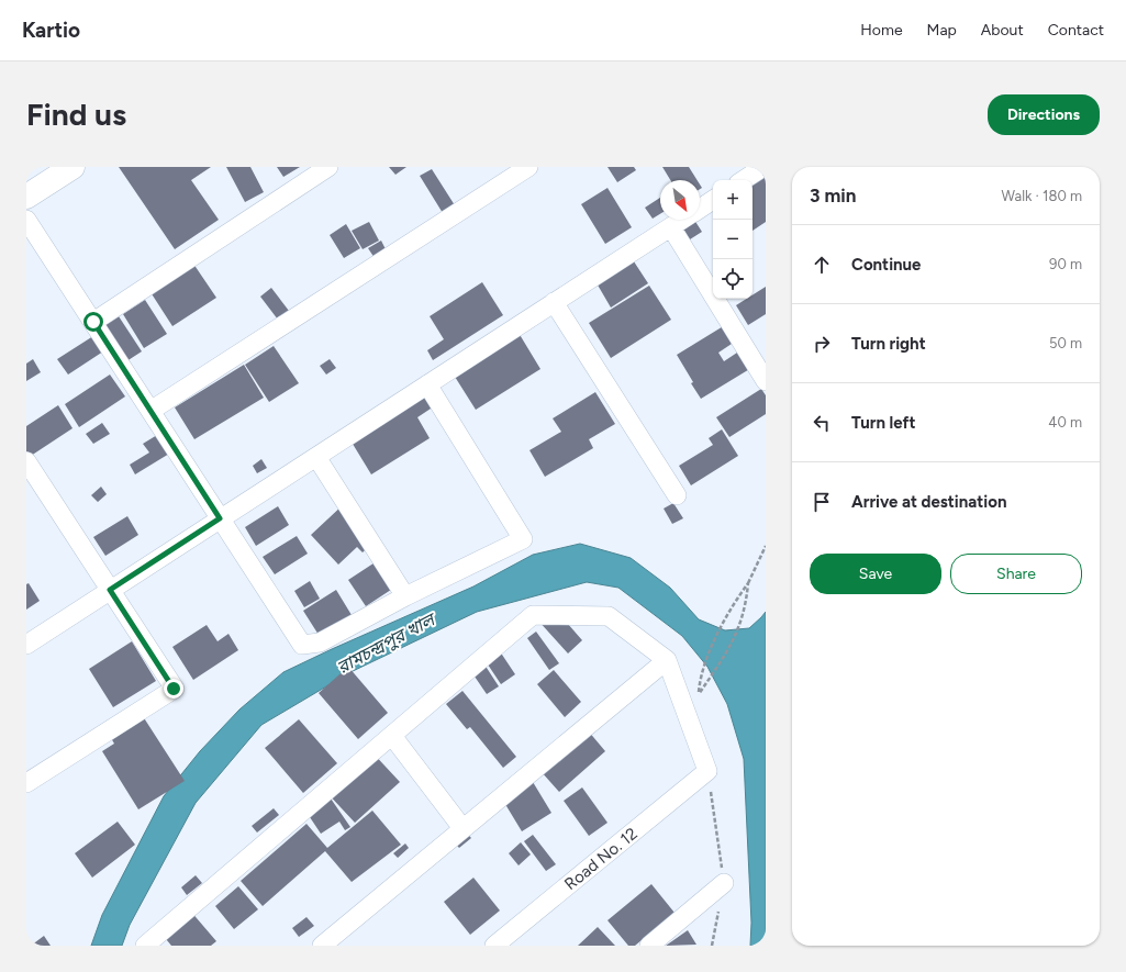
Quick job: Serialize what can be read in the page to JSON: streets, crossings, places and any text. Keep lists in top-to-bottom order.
{
  "streets": {
    "street": ["Road No. 12"]
  },
  "water": ["রামচন্দ্রপুর খাল"],
  "north": "bottom right",
  "page": {
    "header": "Kartio",
    "nav": [
      "Home",
      "Map",
      "About",
      "Contact"
    ],
    "buttons": [
      "Directions",
      ["Save", "Share"]
    ],
    "title": "Find us",
    "heading": ["3 min", "Walk · 180 m"],
    "map_buttons": ["+", "−"],
    "list": [
      ["Continue", "90 m"],
      ["Turn right", "50 m"],
      ["Turn left", "40 m"],
      "Arrive at destination"
    ]
  }
}
